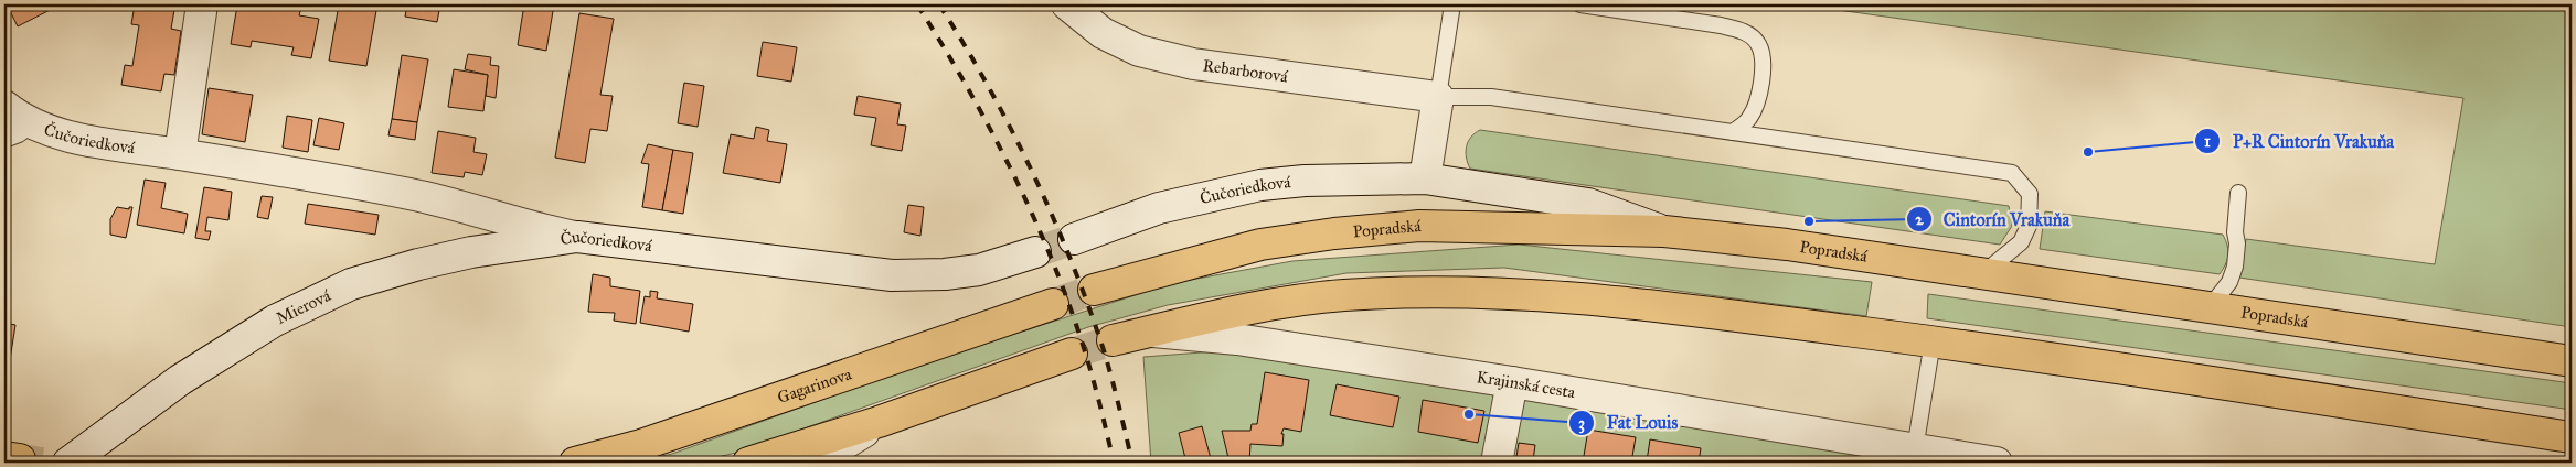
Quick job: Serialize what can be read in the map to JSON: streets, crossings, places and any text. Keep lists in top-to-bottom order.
{
  "streets": {
    "main road": ["Popradská", "Gagarinova"],
    "street": [
      "Rebarborová",
      "Čučoriedková",
      "Mierová",
      "Krajinská cesta"
    ]
  },
  "crossings": [
    ["Čučoriedková", "Popradská"],
    ["Čučoriedková", "Mierová"]
  ],
  "places": ["P+R Cintorín Vrakuňa", "Cintorín Vrakuňa", "Fat Louis"]
}
